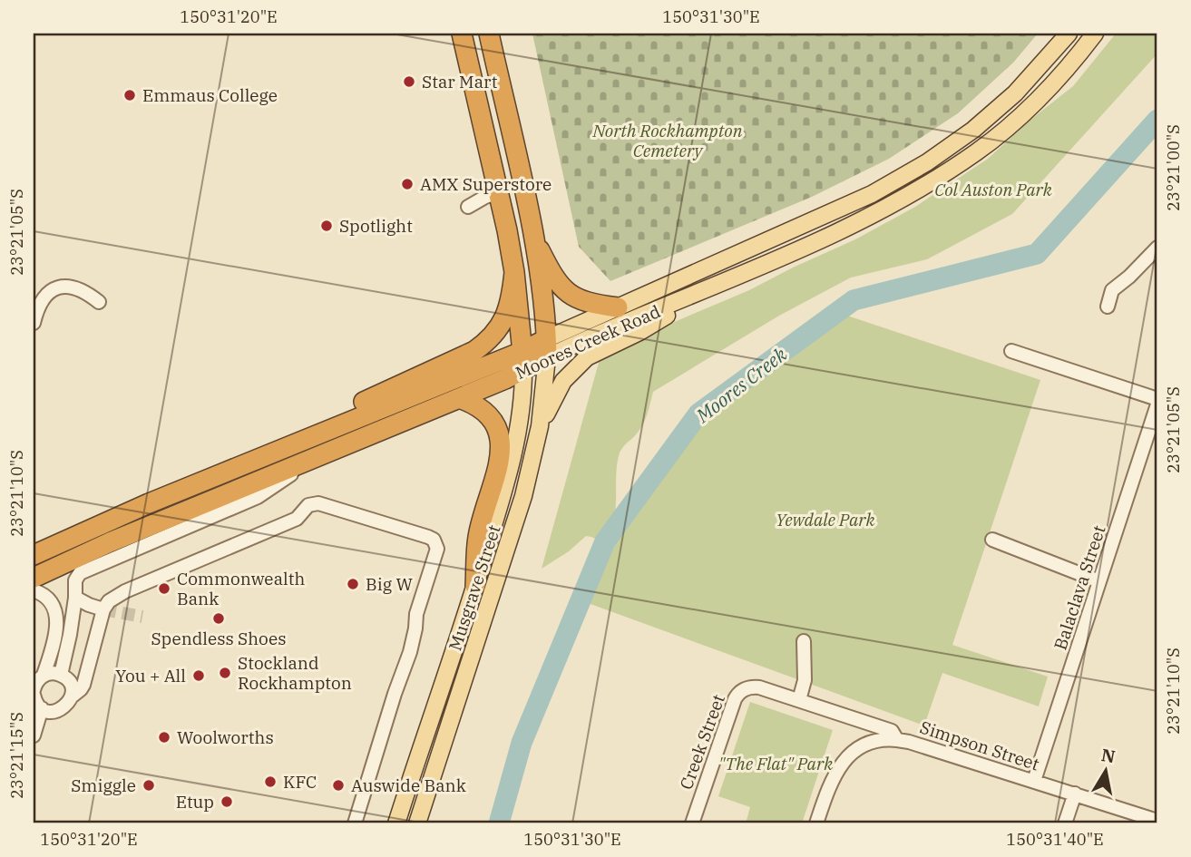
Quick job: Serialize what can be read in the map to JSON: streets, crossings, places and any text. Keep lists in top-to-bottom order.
{
  "streets": {
    "highway": ["Moores Creek Road"],
    "main road": ["Musgrave Street"],
    "street": ["Balaclava Street", "Creek Street", "Simpson Street"]
  },
  "crossings": [
    ["Moores Creek Road", "Musgrave Street"],
    ["Balaclava Street", "Simpson Street"],
    ["Creek Street", "Simpson Street"]
  ],
  "water": ["Moores Creek"],
  "parks": [
    "North Rockhampton Cemetery",
    "Col Auston Park",
    "Yewdale Park",
    "\"The Flat\" Park"
  ],
  "places": [
    "Star Mart",
    "Emmaus College",
    "AMX Superstore",
    "Spotlight",
    "Big W",
    "Commonwealth Bank",
    "Spendless Shoes",
    "Stockland Rockhampton",
    "You + All",
    "Woolworths",
    "KFC",
    "Smiggle",
    "Auswide Bank",
    "Etup"
  ],
  "north": "top",
  "coordinates": [
    "150°31'20\"E",
    "150°31'30\"E",
    "23°21'00\"S",
    "23°21'05\"S",
    "23°21'10\"S",
    "23°21'15\"S",
    "150°31'40\"E"
  ]
}
